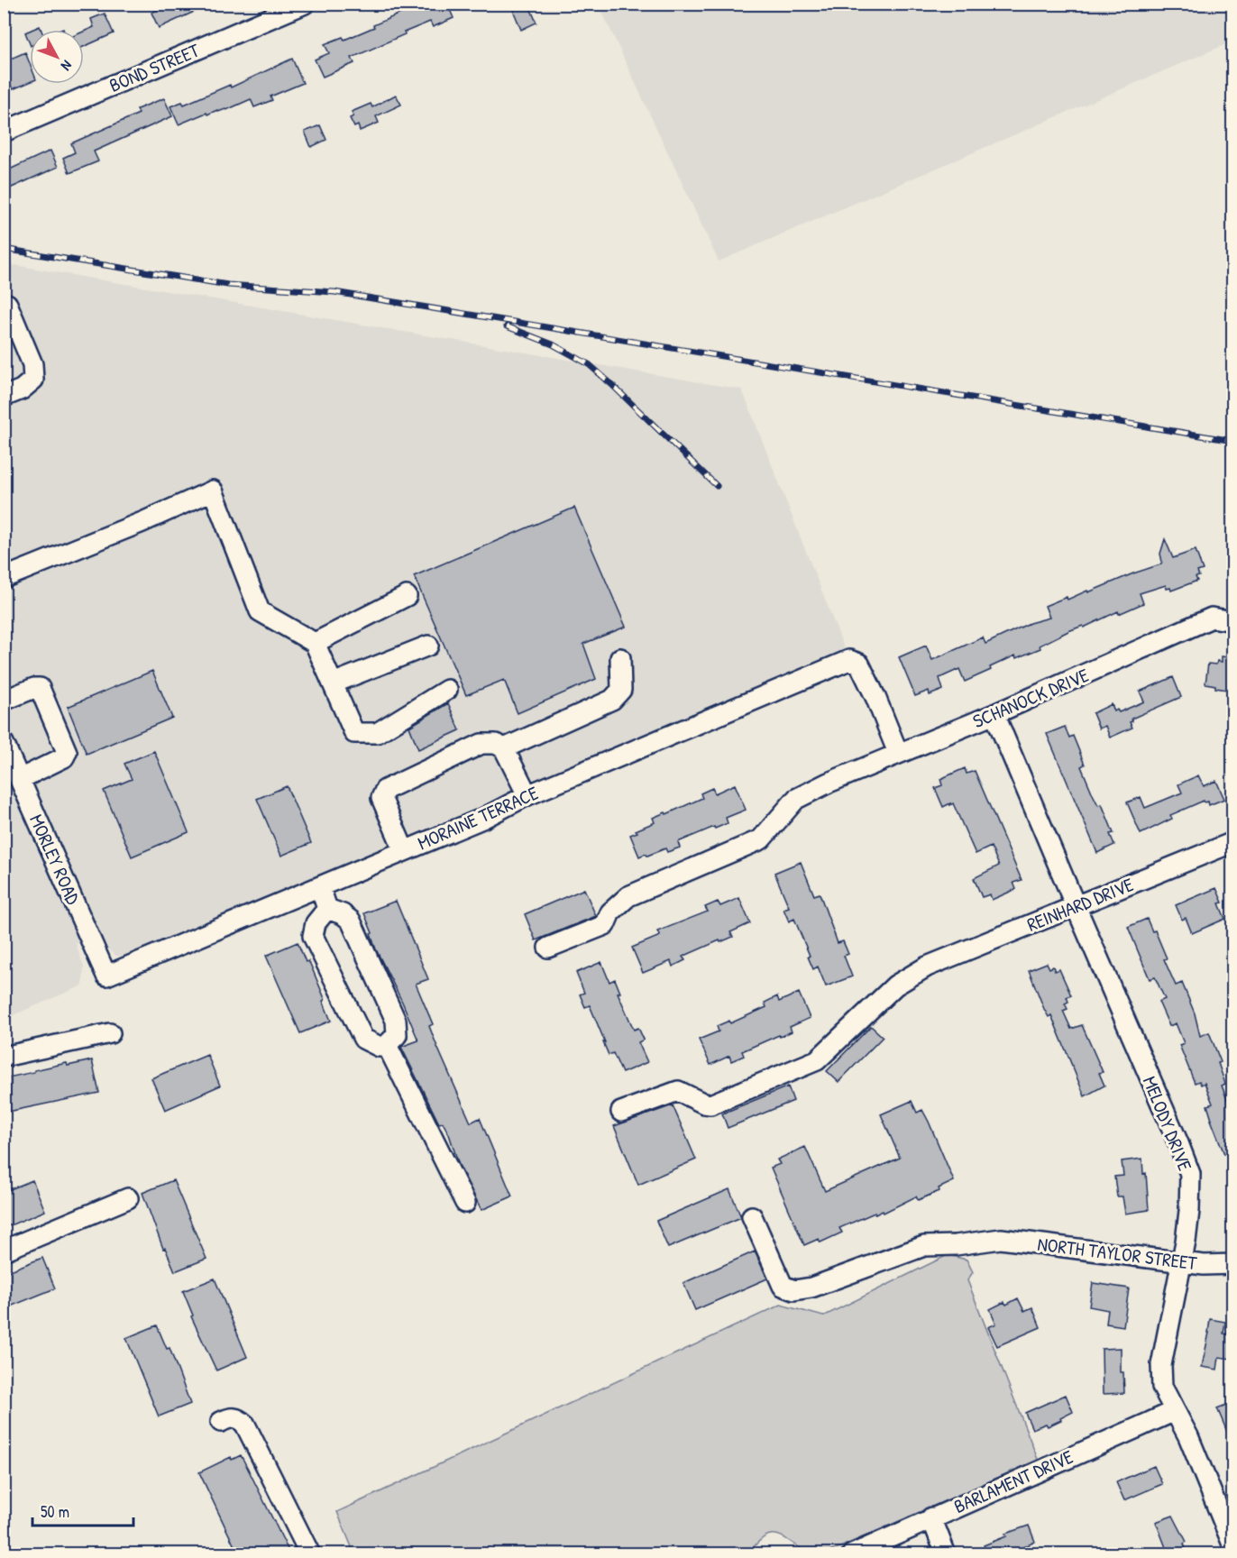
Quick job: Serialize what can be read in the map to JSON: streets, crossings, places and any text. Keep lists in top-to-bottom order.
{
  "streets": {
    "street": [
      "BOND STREET",
      "SCHANOCK DRIVE",
      "MORAINE TERRACE",
      "MORLEY ROAD",
      "REINHARD DRIVE",
      "MELODY DRIVE",
      "NORTH TAYLOR STREET",
      "BARLAMENT DRIVE"
    ]
  },
  "crossings": [
    ["SCHANOCK DRIVE", "MORAINE TERRACE"],
    ["SCHANOCK DRIVE", "MELODY DRIVE"],
    ["MORAINE TERRACE", "MORLEY ROAD"],
    ["REINHARD DRIVE", "MELODY DRIVE"],
    ["MELODY DRIVE", "NORTH TAYLOR STREET"],
    ["MELODY DRIVE", "BARLAMENT DRIVE"]
  ],
  "scale_bar": "50 m",
  "north": "bottom right"
}
